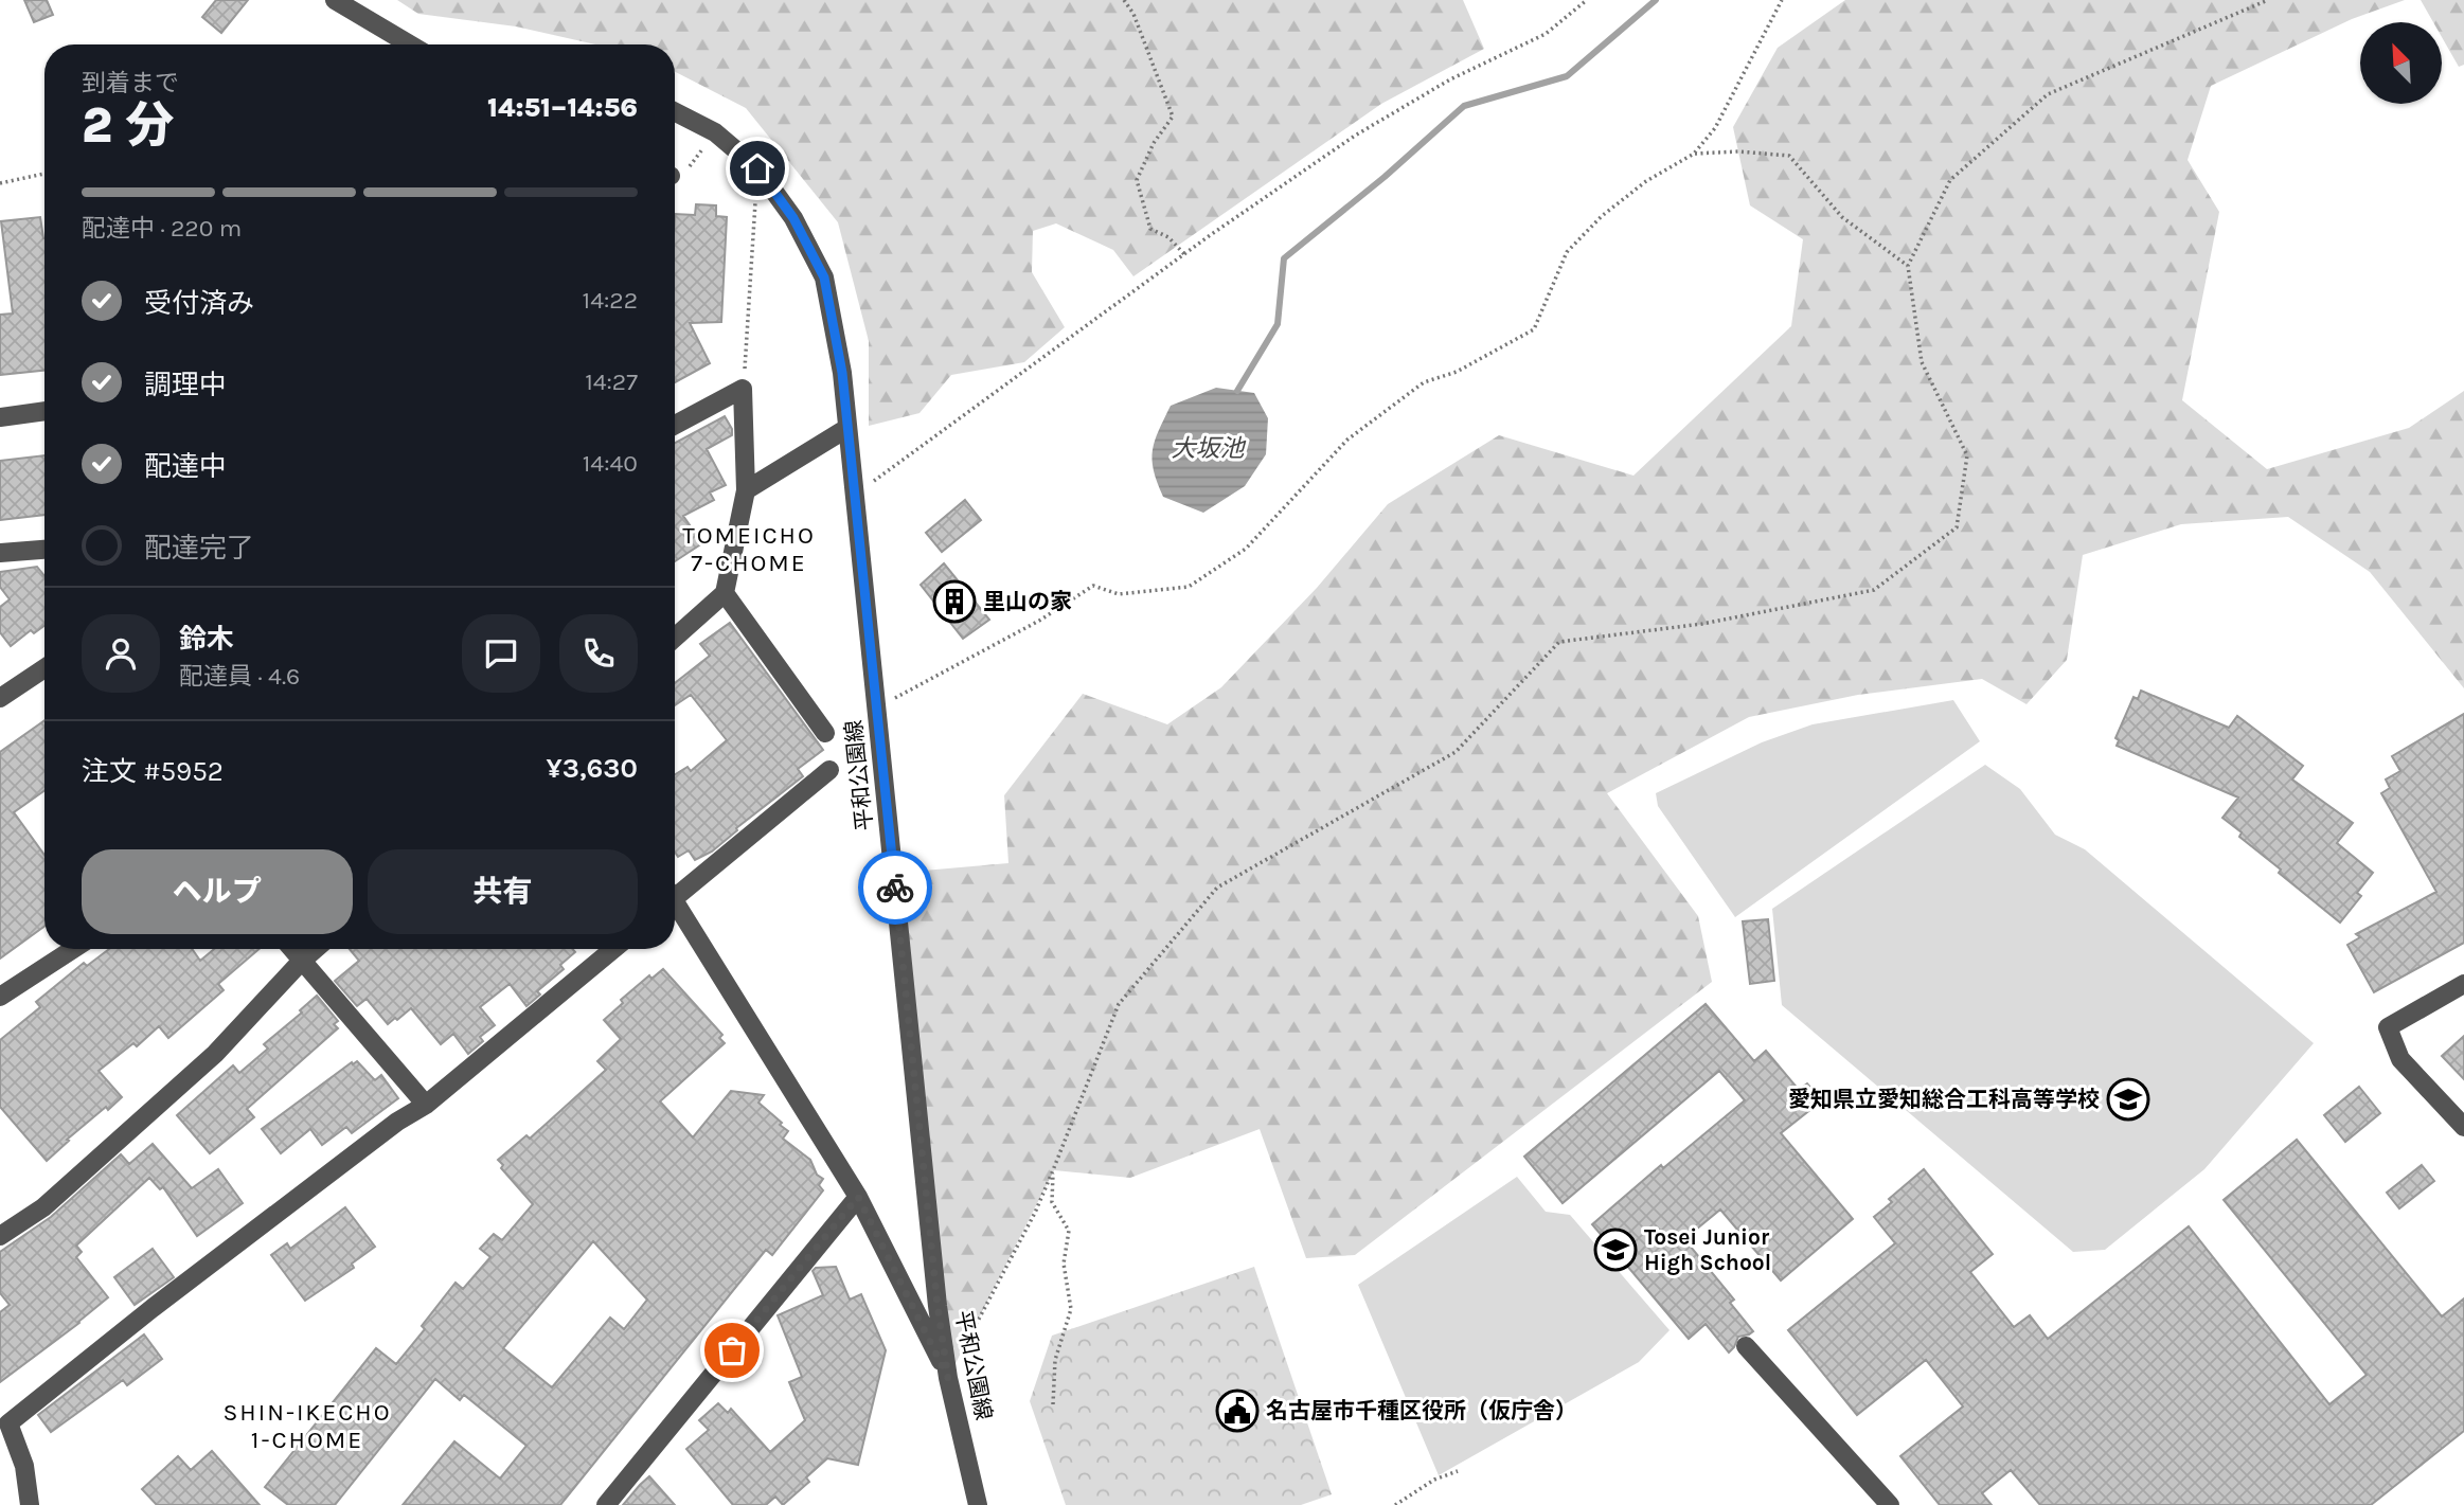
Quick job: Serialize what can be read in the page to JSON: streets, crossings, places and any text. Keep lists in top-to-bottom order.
{
  "streets": {
    "street": ["平和公園線"]
  },
  "districts": ["TOMEICHO 7-CHOME", "SHIN-IKECHO 1-CHOME"],
  "water": ["大坂池"],
  "places": {
    "building": ["里山の家"],
    "school or university": ["愛知県立愛知総合工科高等学校", "Tosei Junior High School"],
    "public building": ["名古屋市千種区役所（仮庁舎）"]
  },
  "north": "top left",
  "page": {
    "heading": ["2 分", "到着まで", "14:51–14:56"],
    "panel": [
      "鈴木",
      "配達員 · 4.6",
      "注文 #5952",
      "¥3,630"
    ],
    "bar": "配達中 · 220 m",
    "list": [
      ["受付済み", "14:22"],
      ["調理中", "14:27"],
      ["配達中", "14:40"],
      "配達完了"
    ],
    "buttons": ["ヘルプ", "共有"]
  }
}
